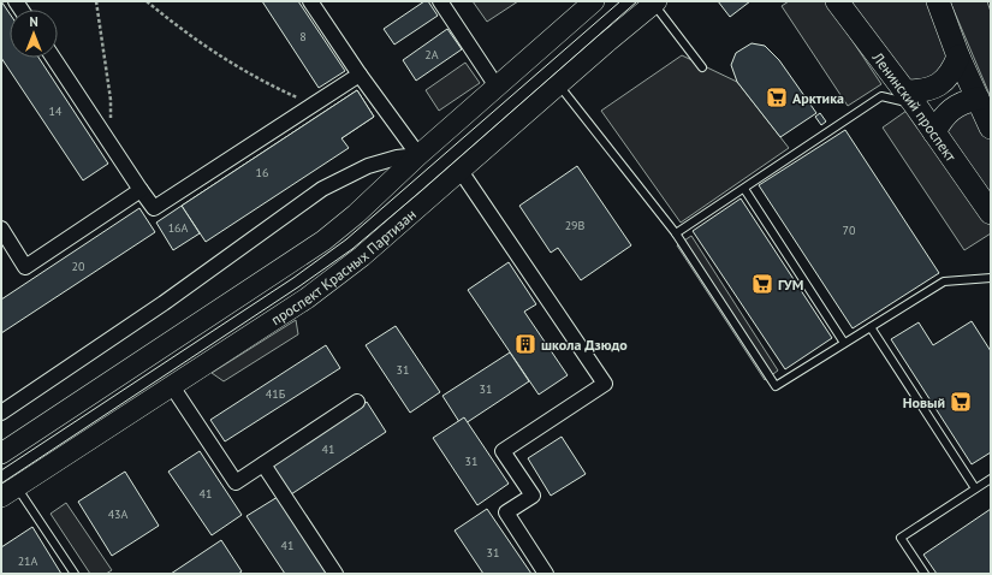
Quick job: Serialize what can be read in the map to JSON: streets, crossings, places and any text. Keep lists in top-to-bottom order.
{
  "streets": {
    "main road": ["Ленинский проспект", "проспект Красных Партизан"]
  },
  "places": {
    "supermarket": ["Арктика", "ГУМ", "Новый"],
    "building": ["школа Дзюдо"]
  },
  "house_numbers": [
    "8",
    "2А",
    "14",
    "16",
    "29В",
    "16А",
    "70",
    "20",
    "31",
    "31",
    "41Б",
    "41",
    "31",
    "41",
    "43А",
    "41",
    "31",
    "21А"
  ],
  "north": "top"
}
